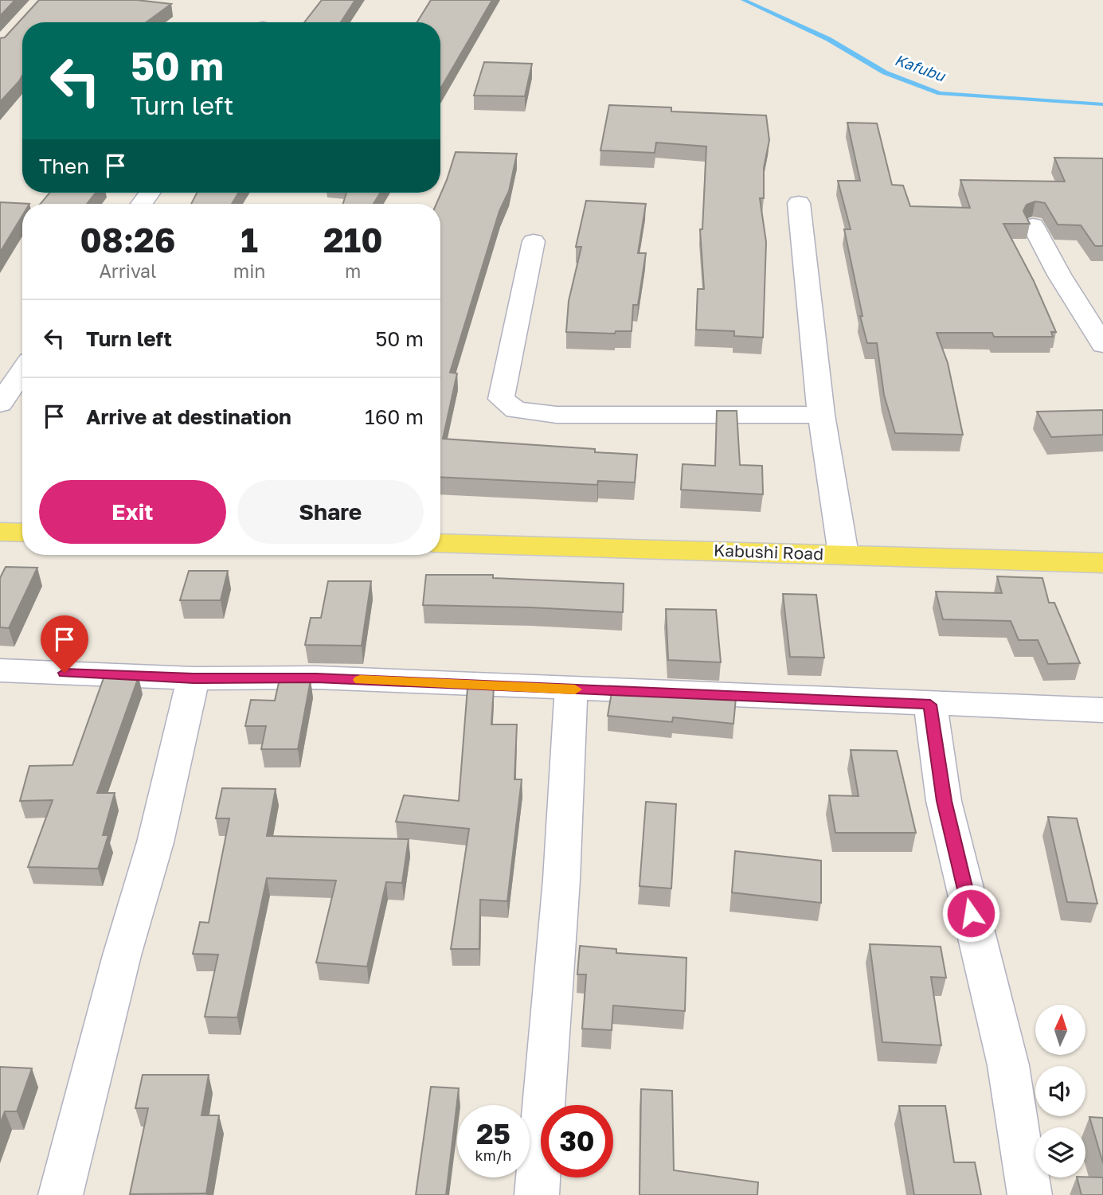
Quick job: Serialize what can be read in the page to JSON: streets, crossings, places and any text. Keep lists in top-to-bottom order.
{
  "streets": {
    "main road": ["Kabushi Road"]
  },
  "water": ["Kafubu"],
  "north": "top",
  "page": {
    "turn": ["50 m", "Turn left"],
    "then": "Then",
    "eta": [
      "08:26",
      "Arrival",
      "1",
      "min",
      "210",
      "m"
    ],
    "list": [
      {
        "name": "Turn left",
        "value": "50 m"
      },
      {
        "name": "Arrive at destination",
        "value": "160 m"
      }
    ],
    "buttons": ["Exit", "Share"],
    "speed": "25 km/h",
    "limit": "30"
  }
}
